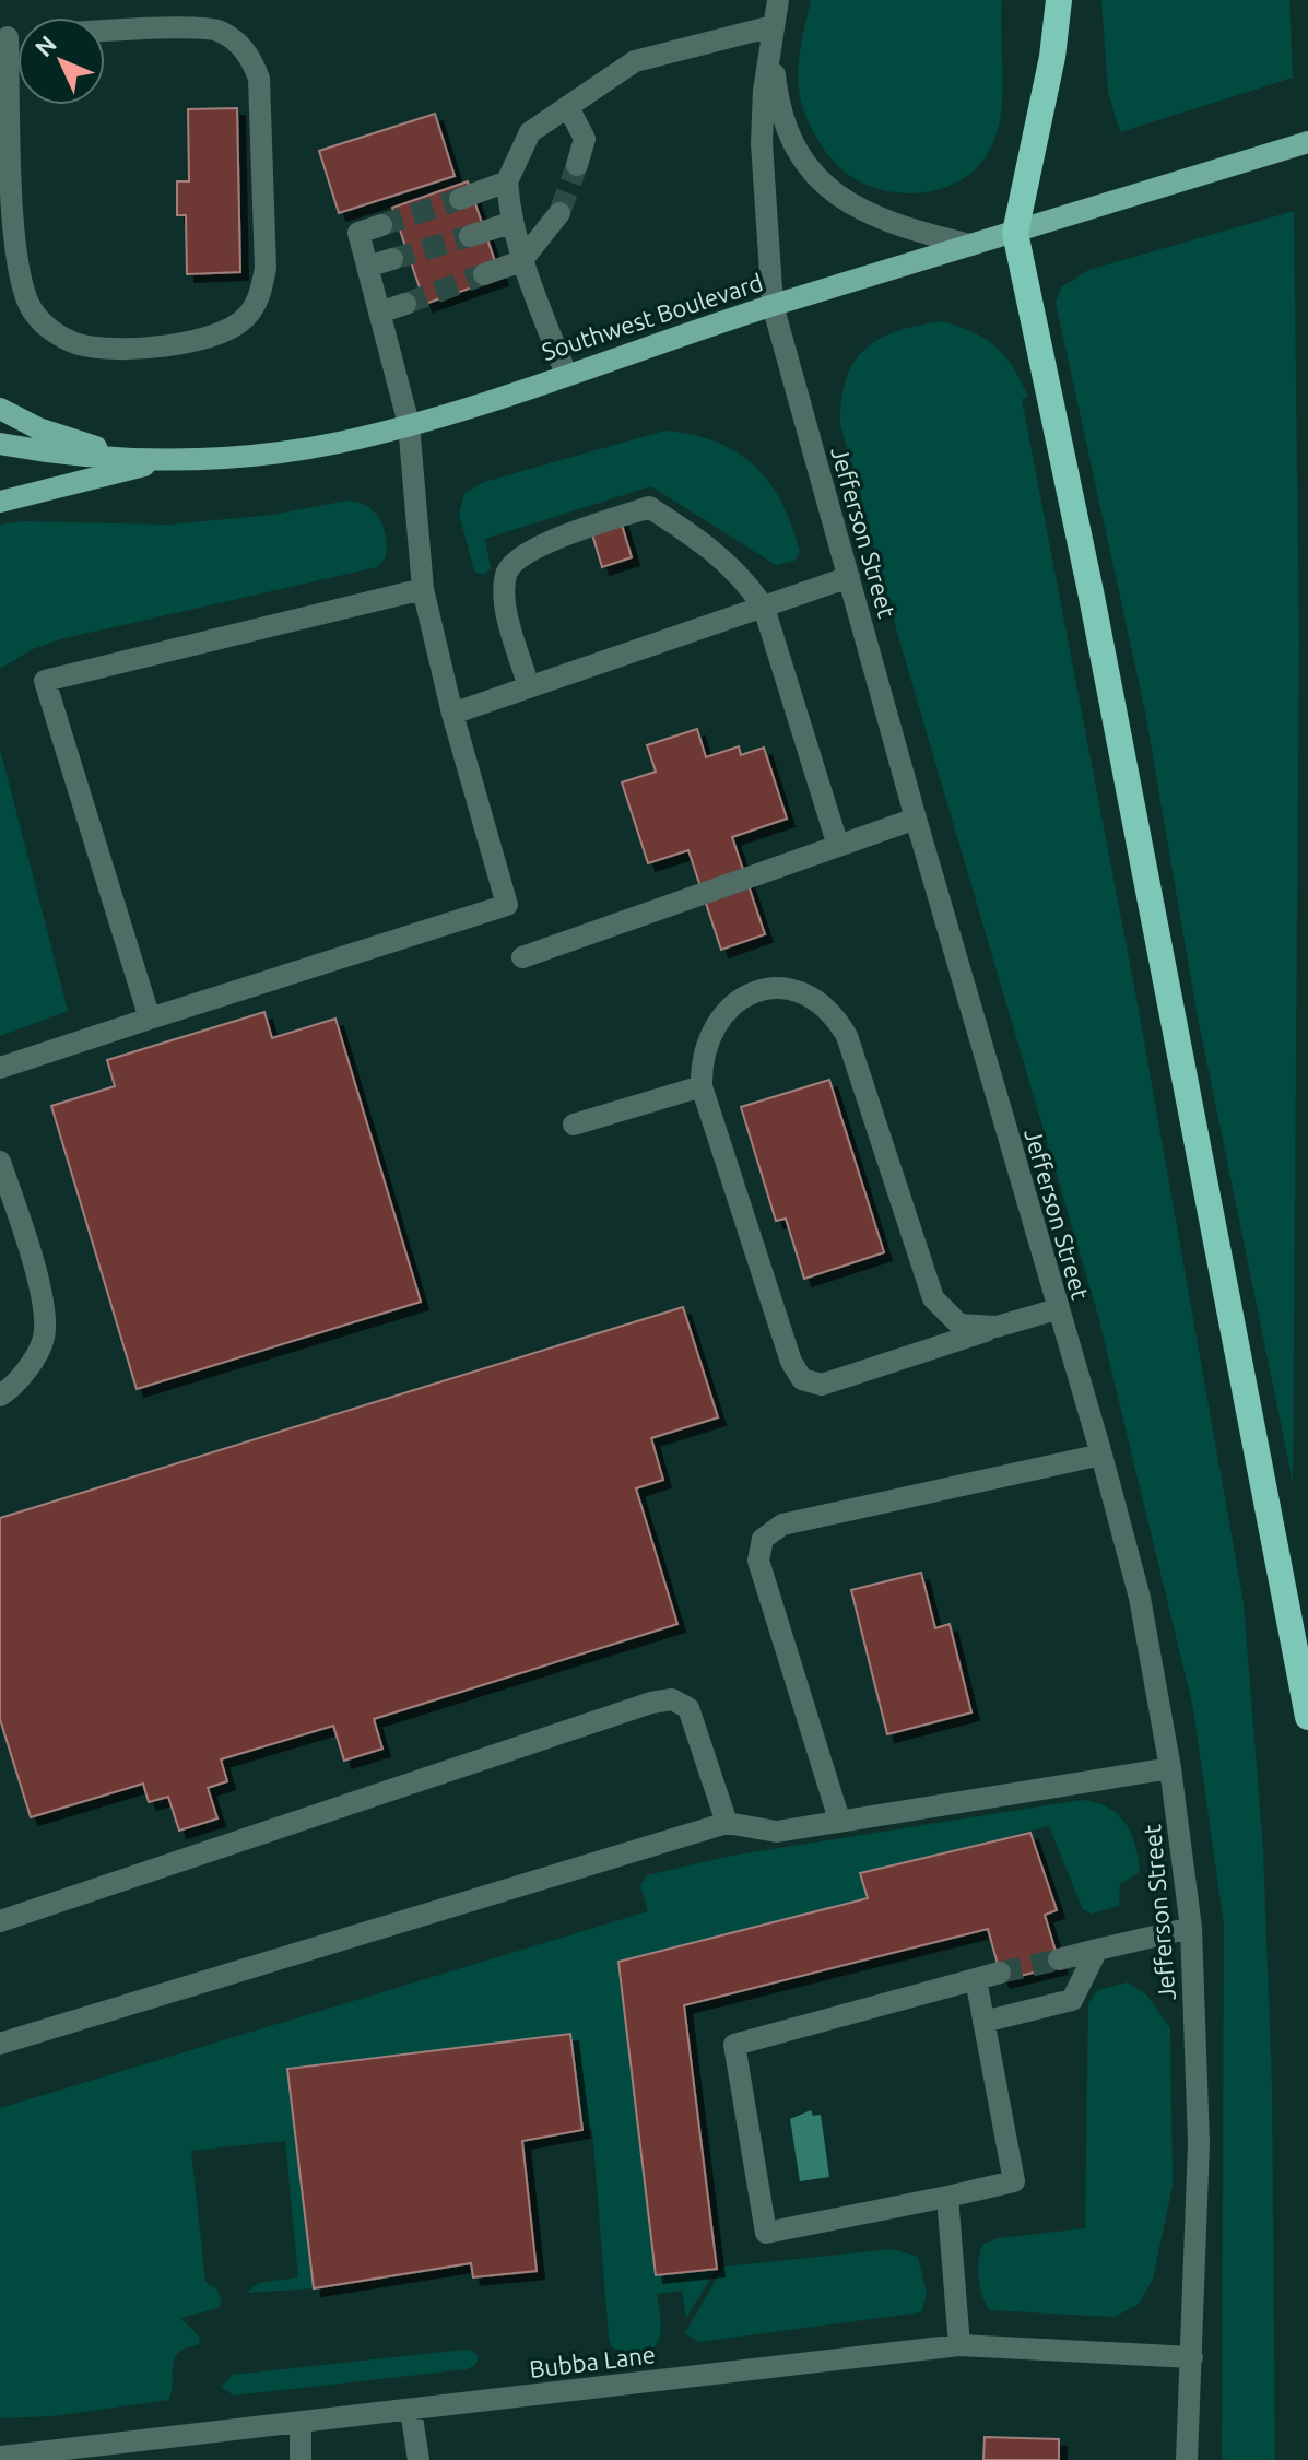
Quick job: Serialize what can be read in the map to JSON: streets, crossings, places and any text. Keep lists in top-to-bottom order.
{
  "streets": {
    "main road": ["Southwest Boulevard"],
    "street": ["Jefferson Street", "Bubba Lane"]
  },
  "crossings": [
    ["Southwest Boulevard", "Jefferson Street"],
    ["Jefferson Street", "Bubba Lane"]
  ],
  "north": "top left"
}
